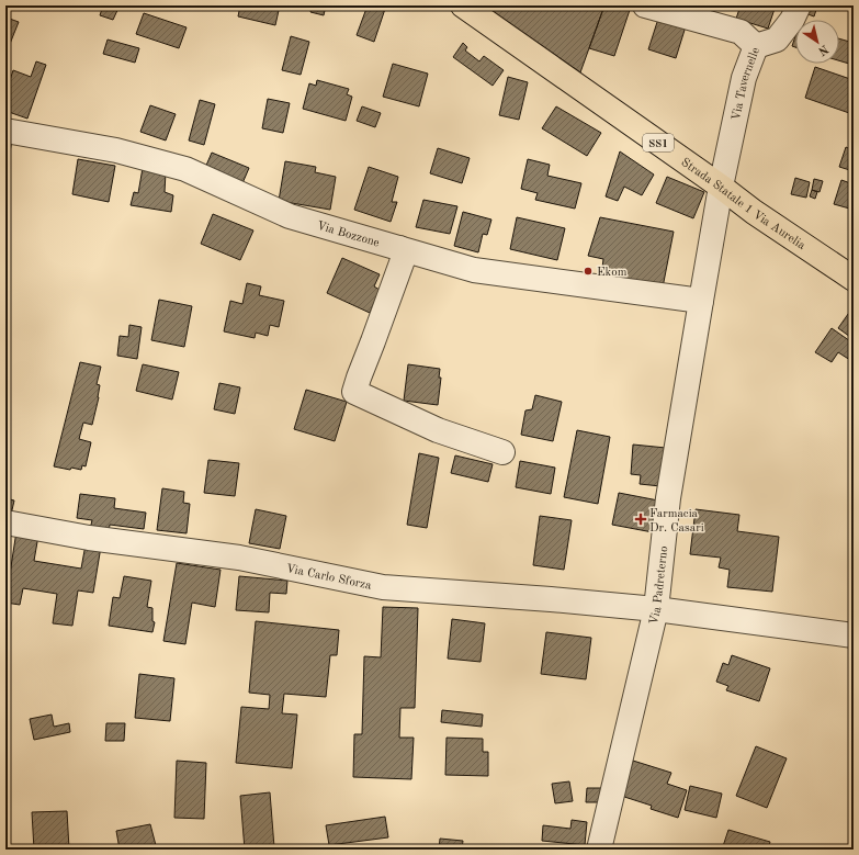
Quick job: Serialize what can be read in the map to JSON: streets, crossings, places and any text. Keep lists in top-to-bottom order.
{
  "streets": {
    "main road": ["SS1", "Strada Statale 1 Via Aurelia"],
    "street": [
      "Via Tavernelle",
      "Via Bozzone",
      "Via Carlo Sforza",
      "Via Padreterno"
    ]
  },
  "crossings": [
    ["Via Tavernelle", "Strada Statale 1 Via Aurelia"],
    ["Via Tavernelle", "Via Padreterno"],
    ["Strada Statale 1 Via Aurelia", "Via Padreterno"],
    ["Via Bozzone", "Via Padreterno"],
    ["Via Carlo Sforza", "Via Padreterno"]
  ],
  "places": {
    "other": ["Ekom"],
    "health": ["Farmacia Dr. Casari"]
  },
  "north": "bottom right"
}
